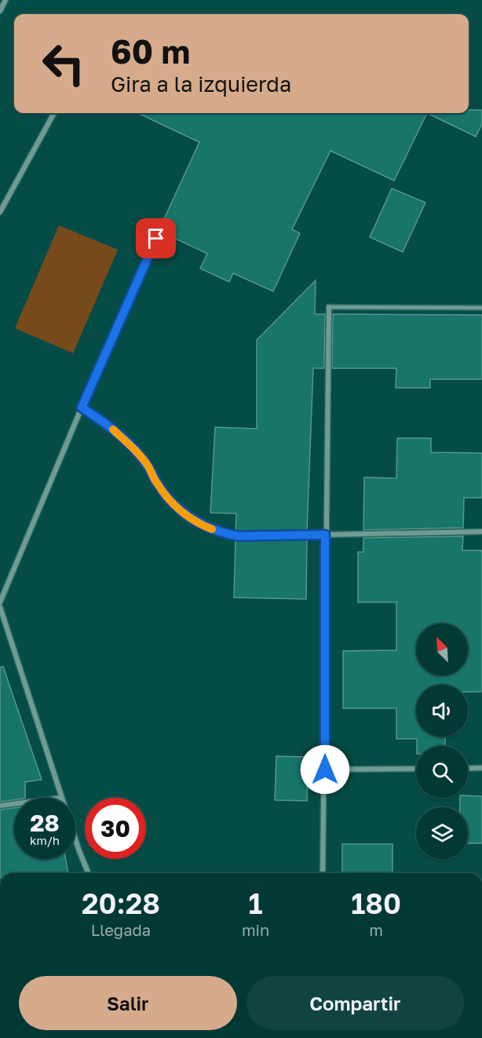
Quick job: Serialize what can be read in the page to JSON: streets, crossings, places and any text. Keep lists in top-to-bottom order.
{
  "north": "top left",
  "page": {
    "turn": ["60 m", "Gira a la izquierda"],
    "speed": "28 km/h",
    "limit": "30",
    "eta": [
      "20:28",
      "Llegada",
      "1",
      "min",
      "180",
      "m"
    ],
    "buttons": ["Salir", "Compartir"]
  }
}
